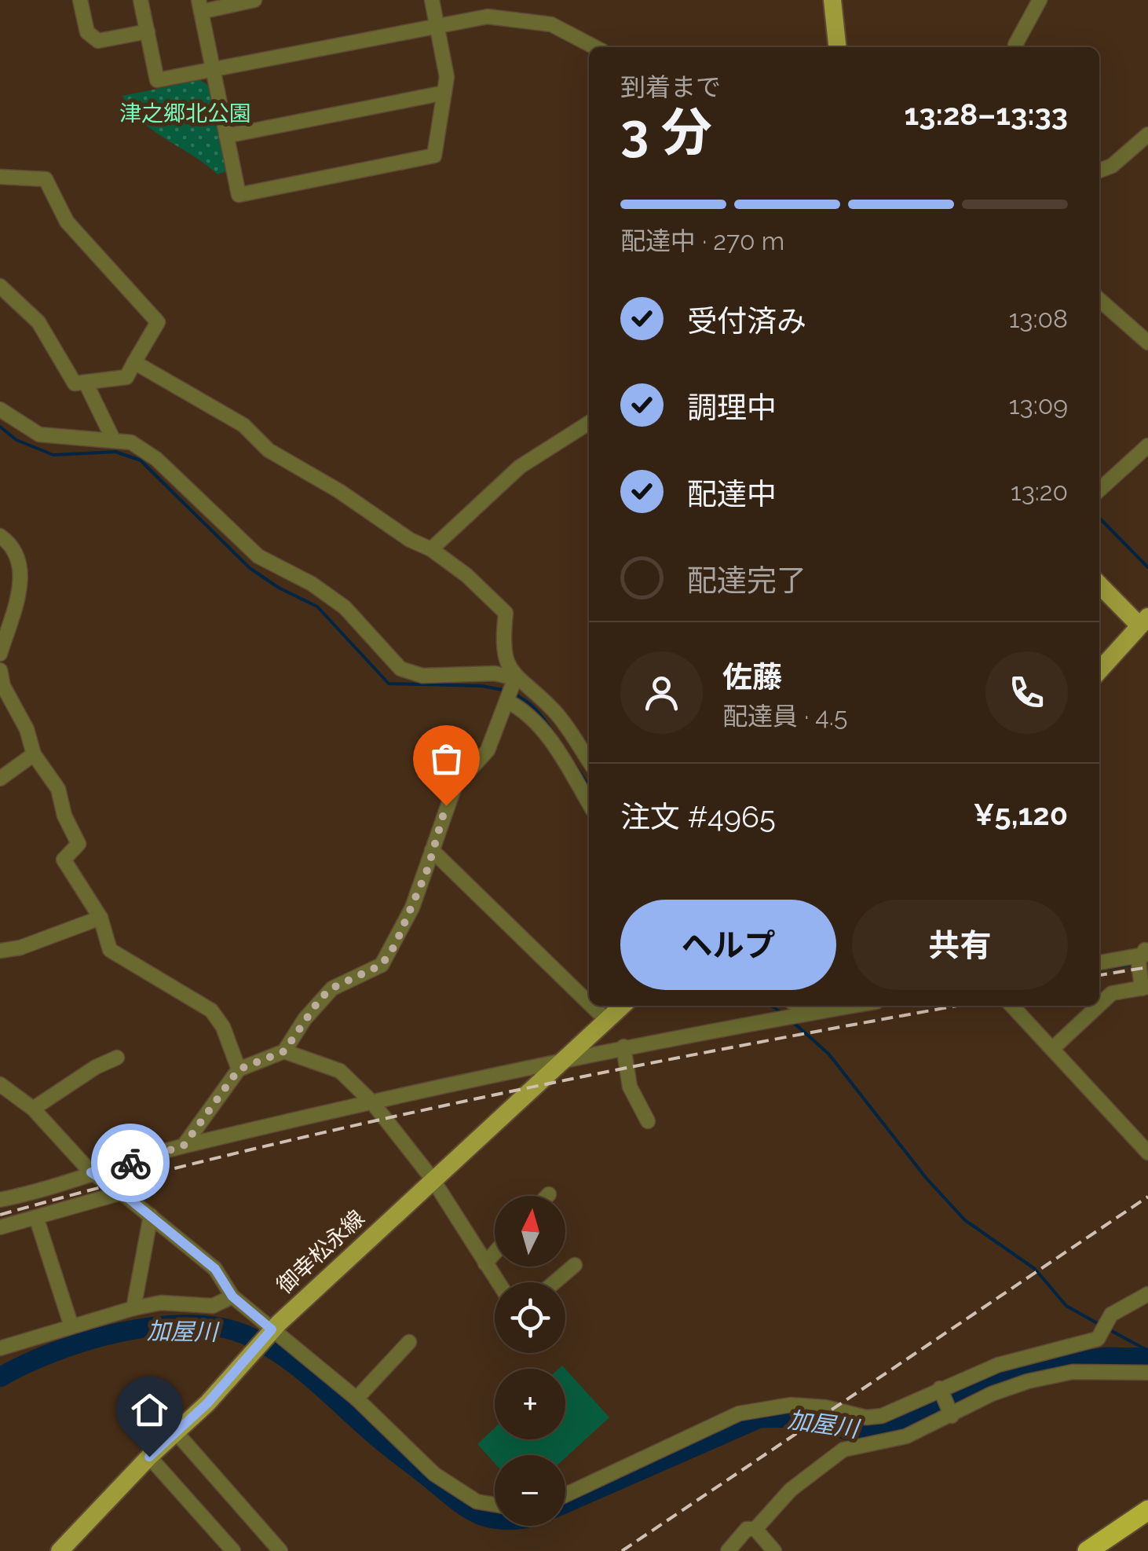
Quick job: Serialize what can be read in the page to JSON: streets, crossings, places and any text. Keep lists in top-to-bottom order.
{
  "streets": {
    "main road": ["御幸松永線"]
  },
  "water": ["加屋川"],
  "parks": ["津之郷北公園"],
  "north": "top",
  "page": {
    "heading": ["3 分", "到着まで", "13:28–13:33"],
    "panel": [
      "佐藤",
      "配達員 · 4.5",
      "注文 #4965",
      "¥5,120"
    ],
    "bar": "配達中 · 270 m",
    "list": [
      ["受付済み", "13:08"],
      ["調理中", "13:09"],
      ["配達中", "13:20"],
      "配達完了"
    ],
    "buttons": ["ヘルプ", "共有"],
    "map_buttons": ["+", "−"]
  }
}
